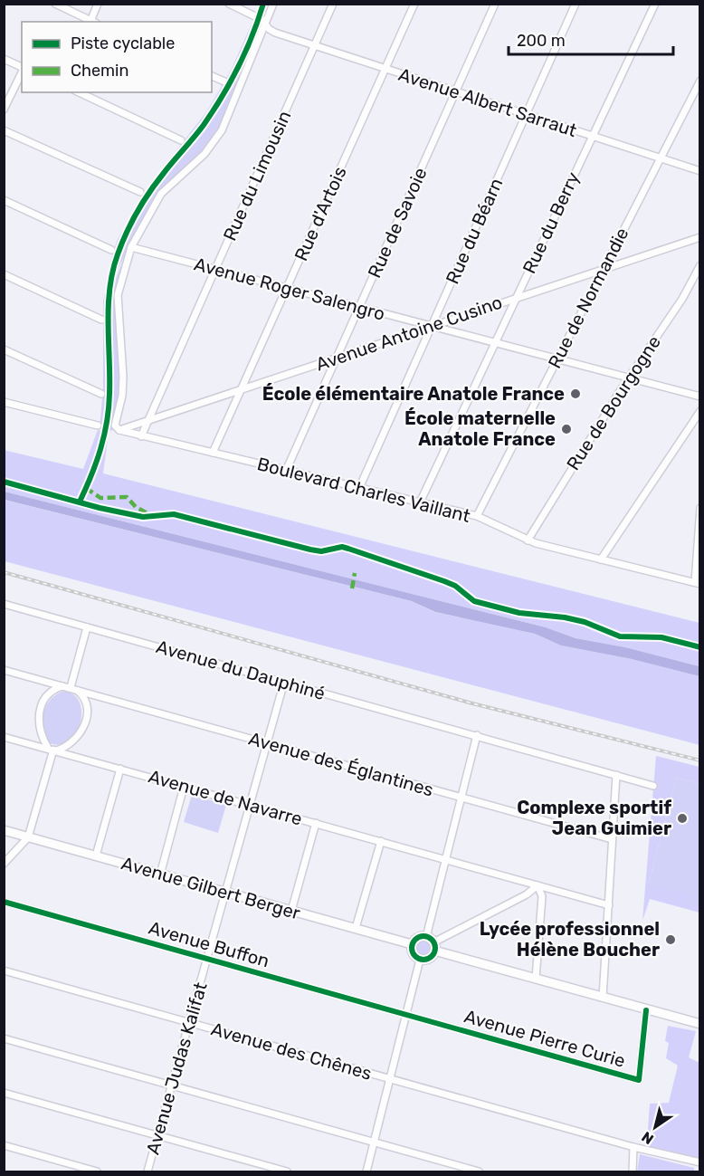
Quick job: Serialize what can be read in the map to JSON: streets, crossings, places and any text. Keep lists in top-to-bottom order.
{
  "streets": {
    "street": [
      "Avenue Albert Sarraut",
      "Rue du Limousin",
      "Rue d'Artois",
      "Rue de Savoie",
      "Rue du Berry",
      "Rue du Béarn",
      "Avenue Roger Salengro",
      "Rue de Normandie",
      "Avenue Antoine Cusino",
      "Rue de Bourgogne",
      "Boulevard Charles Vaillant",
      "Avenue du Dauphiné",
      "Avenue des Églantines",
      "Avenue de Navarre",
      "Avenue Gilbert Berger",
      "Avenue Buffon",
      "Avenue Pierre Curie",
      "Avenue des Chênes",
      "Avenue Judas Kalifat"
    ]
  },
  "crossings": [
    ["Avenue Albert Sarraut", "Rue du Limousin"],
    ["Avenue Albert Sarraut", "Rue d'Artois"],
    ["Avenue Albert Sarraut", "Rue de Savoie"],
    ["Avenue Albert Sarraut", "Rue du Berry"],
    ["Avenue Albert Sarraut", "Rue du Béarn"],
    ["Avenue Albert Sarraut", "Rue de Normandie"],
    ["Rue du Limousin", "Avenue Roger Salengro"],
    ["Rue du Limousin", "Avenue Antoine Cusino"],
    ["Rue du Limousin", "Boulevard Charles Vaillant"],
    ["Rue d'Artois", "Avenue Roger Salengro"],
    ["Rue d'Artois", "Avenue Antoine Cusino"],
    ["Rue d'Artois", "Boulevard Charles Vaillant"],
    ["Rue de Savoie", "Avenue Roger Salengro"],
    ["Rue de Savoie", "Avenue Antoine Cusino"],
    ["Rue de Savoie", "Boulevard Charles Vaillant"],
    ["Rue du Berry", "Avenue Roger Salengro"],
    ["Rue du Berry", "Avenue Antoine Cusino"],
    ["Rue du Berry", "Boulevard Charles Vaillant"],
    ["Rue du Béarn", "Avenue Roger Salengro"],
    ["Rue du Béarn", "Avenue Antoine Cusino"],
    ["Rue du Béarn", "Boulevard Charles Vaillant"],
    ["Avenue Roger Salengro", "Rue de Normandie"],
    ["Avenue Roger Salengro", "Avenue Antoine Cusino"],
    ["Avenue Roger Salengro", "Rue de Bourgogne"],
    ["Rue de Normandie", "Avenue Antoine Cusino"],
    ["Rue de Normandie", "Boulevard Charles Vaillant"],
    ["Avenue Antoine Cusino", "Boulevard Charles Vaillant"],
    ["Rue de Bourgogne", "Boulevard Charles Vaillant"],
    ["Avenue du Dauphiné", "Avenue Judas Kalifat"],
    ["Avenue des Églantines", "Avenue de Navarre"],
    ["Avenue des Églantines", "Avenue Judas Kalifat"],
    ["Avenue de Navarre", "Avenue Judas Kalifat"],
    ["Avenue Gilbert Berger", "Avenue Judas Kalifat"],
    ["Avenue Buffon", "Avenue Pierre Curie"],
    ["Avenue Buffon", "Avenue Judas Kalifat"],
    ["Avenue des Chênes", "Avenue Judas Kalifat"]
  ],
  "places": [
    "École élémentaire Anatole France",
    "École maternelle Anatole France",
    "Complexe sportif Jean Guimier",
    "Lycée professionnel Hélène Boucher"
  ],
  "legend": ["Piste cyclable", "Chemin"],
  "scale_bar": "200 m",
  "north": "bottom left"
}
